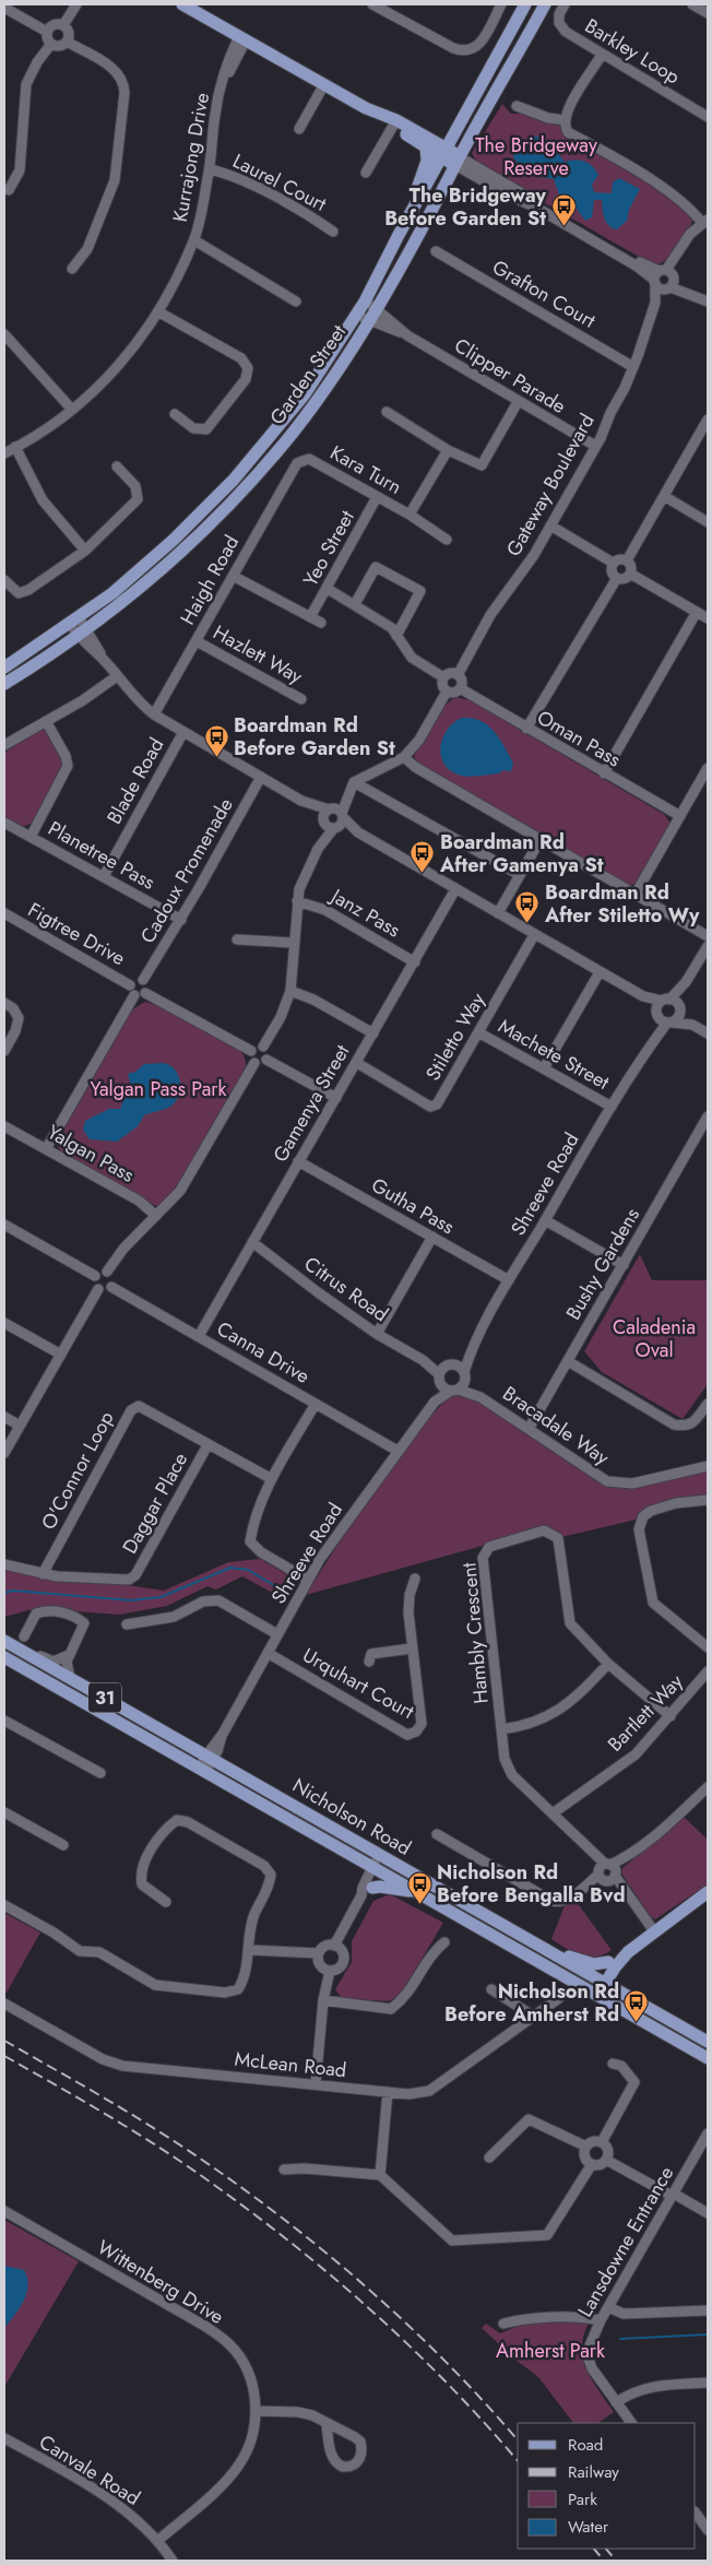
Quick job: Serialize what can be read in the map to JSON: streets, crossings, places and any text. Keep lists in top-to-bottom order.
{
  "streets": {
    "main road": ["Garden Street", "31", "Nicholson Road"],
    "street": [
      "Barkley Loop",
      "Kurrajong Drive",
      "Laurel Court",
      "Grafton Court",
      "Clipper Parade",
      "Kara Turn",
      "Gateway Boulevard",
      "Yeo Street",
      "Haigh Road",
      "Hazlett Way",
      "Oman Pass",
      "Blade Road",
      "Planetree Pass",
      "Cadoux Promenade",
      "Janz Pass",
      "Figtree Drive",
      "Stiletto Way",
      "Machete Street",
      "Gamenya Street",
      "Yalgan Pass",
      "Shreeve Road",
      "Gutha Pass",
      "Bushy Gardens",
      "Citrus Road",
      "Canna Drive",
      "Bracadale Way",
      "O'Connor Loop",
      "Daggar Place",
      "Hambly Crescent",
      "Urquhart Court",
      "Bartlett Way",
      "McLean Road",
      "Lansdowne Entrance",
      "Wittenberg Drive",
      "Canvale Road"
    ]
  },
  "crossings": [
    ["Kurrajong Drive", "Laurel Court"],
    ["Grafton Court", "Gateway Boulevard"],
    ["Garden Street", "Clipper Parade"],
    ["Clipper Parade", "Gateway Boulevard"],
    ["Kara Turn", "Yeo Street"],
    ["Kara Turn", "Haigh Road"],
    ["Gateway Boulevard", "Oman Pass"],
    ["Haigh Road", "Hazlett Way"],
    ["Blade Road", "Planetree Pass"],
    ["Planetree Pass", "Cadoux Promenade"],
    ["Cadoux Promenade", "Figtree Drive"],
    ["Janz Pass", "Gamenya Street"],
    ["Stiletto Way", "Machete Street"],
    ["Stiletto Way", "Gamenya Street"],
    ["Machete Street", "Shreeve Road"],
    ["Gamenya Street", "Gutha Pass"],
    ["Gamenya Street", "Citrus Road"],
    ["Gamenya Street", "Canna Drive"],
    ["Shreeve Road", "Gutha Pass"],
    ["Shreeve Road", "Citrus Road"],
    ["Shreeve Road", "Canna Drive"],
    ["Shreeve Road", "Bracadale Way"],
    ["Shreeve Road", "Urquhart Court"],
    ["Shreeve Road", "Nicholson Road"],
    ["Bushy Gardens", "Bracadale Way"],
    ["O'Connor Loop", "Daggar Place"],
    ["Hambly Crescent", "Bartlett Way"],
    ["Wittenberg Drive", "Canvale Road"]
  ],
  "parks": [
    "The Bridgeway Reserve",
    "Yalgan Pass Park",
    "Caladenia Oval",
    "Amherst Park"
  ],
  "places": {
    "bus stop": [
      "The Bridgeway Before Garden St",
      "Boardman Rd Before Garden St",
      "Boardman Rd After Gamenya St",
      "Boardman Rd After Stiletto Wy",
      "Nicholson Rd Before Bengalla Bvd",
      "Nicholson Rd Before Amherst Rd"
    ]
  },
  "legend": [
    "Road",
    "Railway",
    "Park",
    "Water"
  ]
}
